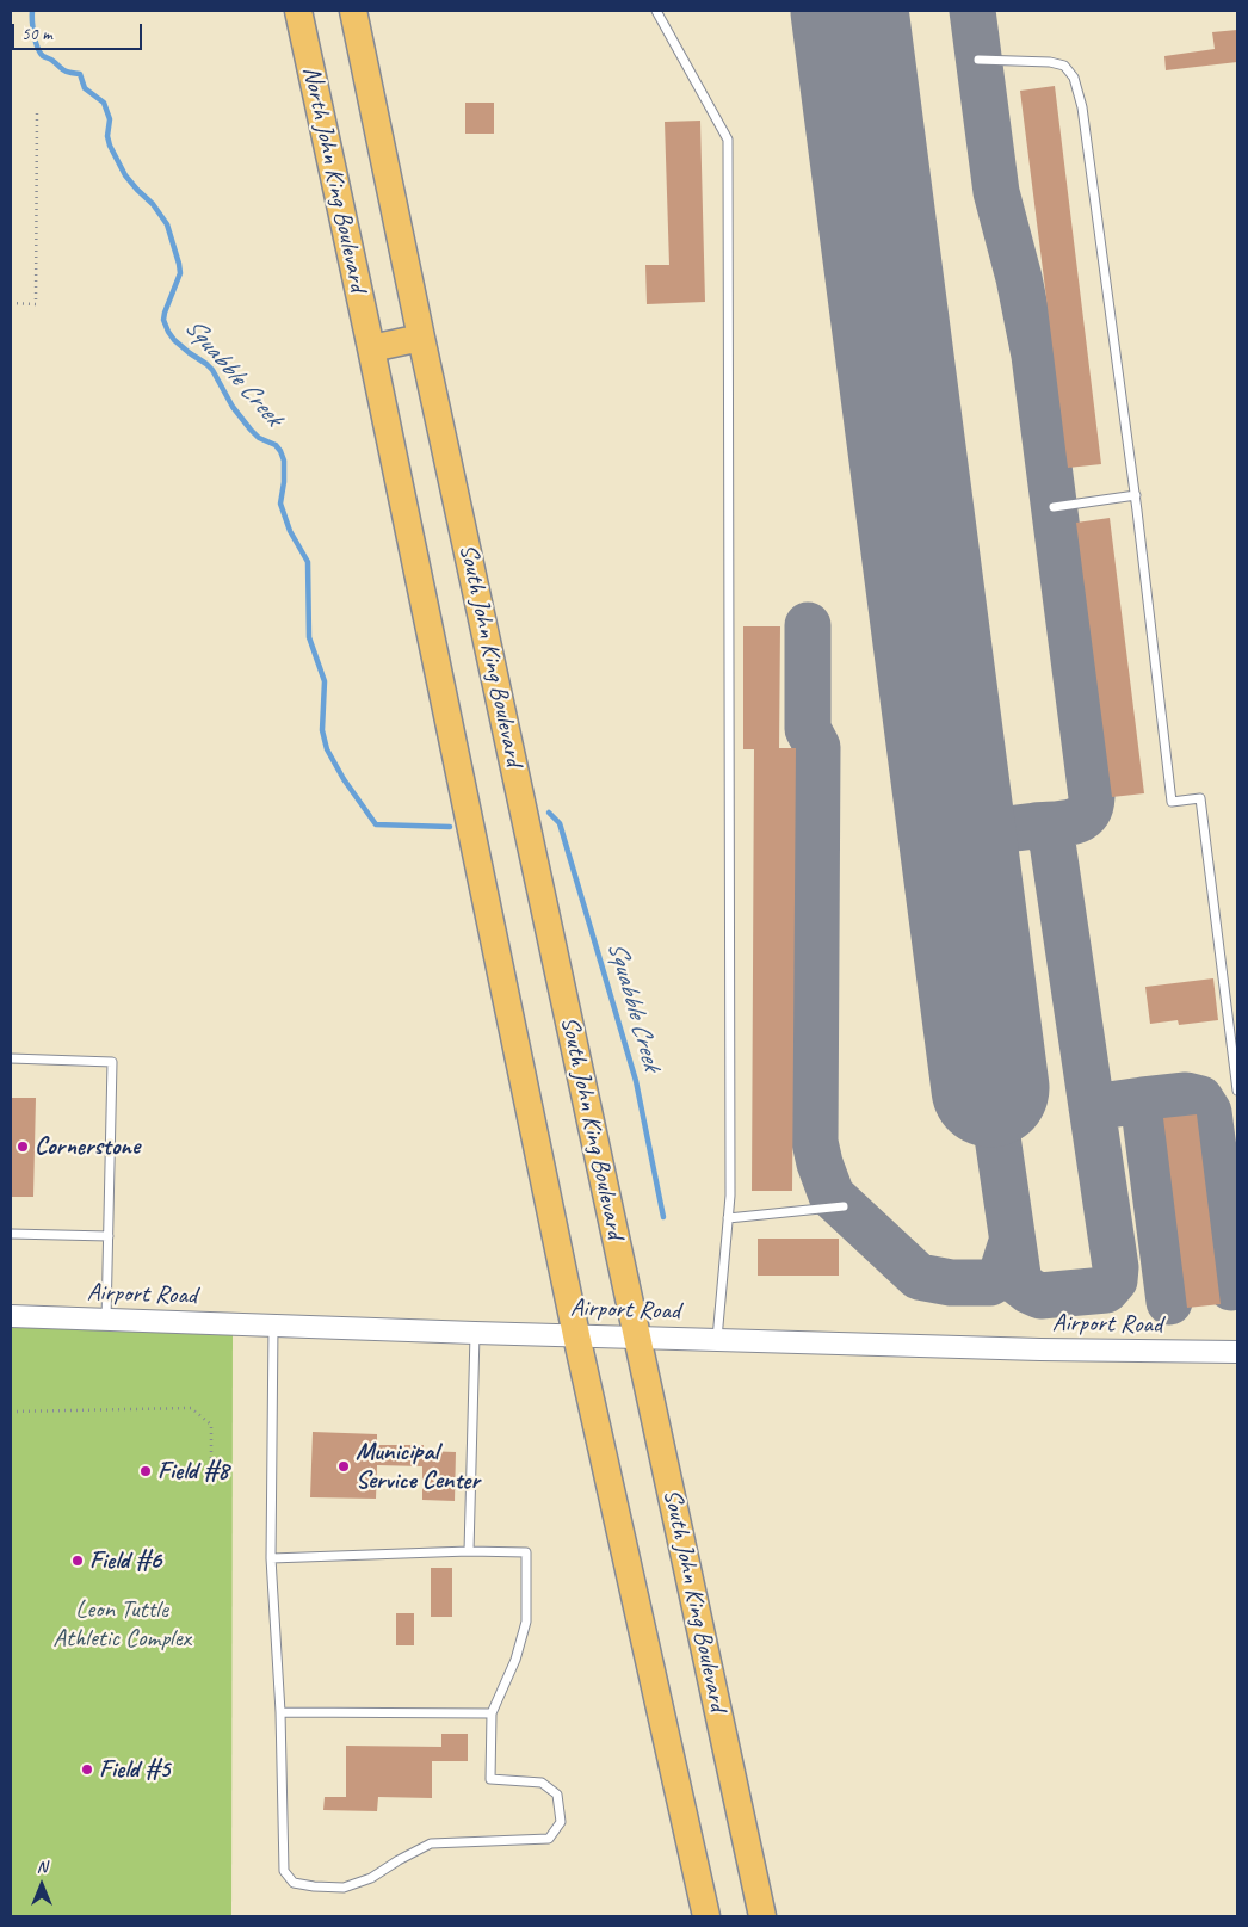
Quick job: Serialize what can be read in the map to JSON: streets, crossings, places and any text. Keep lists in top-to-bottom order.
{
  "streets": {
    "main road": ["North John King Boulevard", "South John King Boulevard"],
    "street": ["Airport Road"]
  },
  "crossings": [
    ["North John King Boulevard", "South John King Boulevard"],
    ["South John King Boulevard", "Airport Road"]
  ],
  "water": ["Squabble Creek"],
  "parks": ["Leon Tuttle Athletic Complex"],
  "places": [
    "Cornerstone",
    "Municipal Service Center",
    "Field #8",
    "Field #6",
    "Field #5"
  ],
  "scale_bar": "50 m",
  "north": "top"
}
